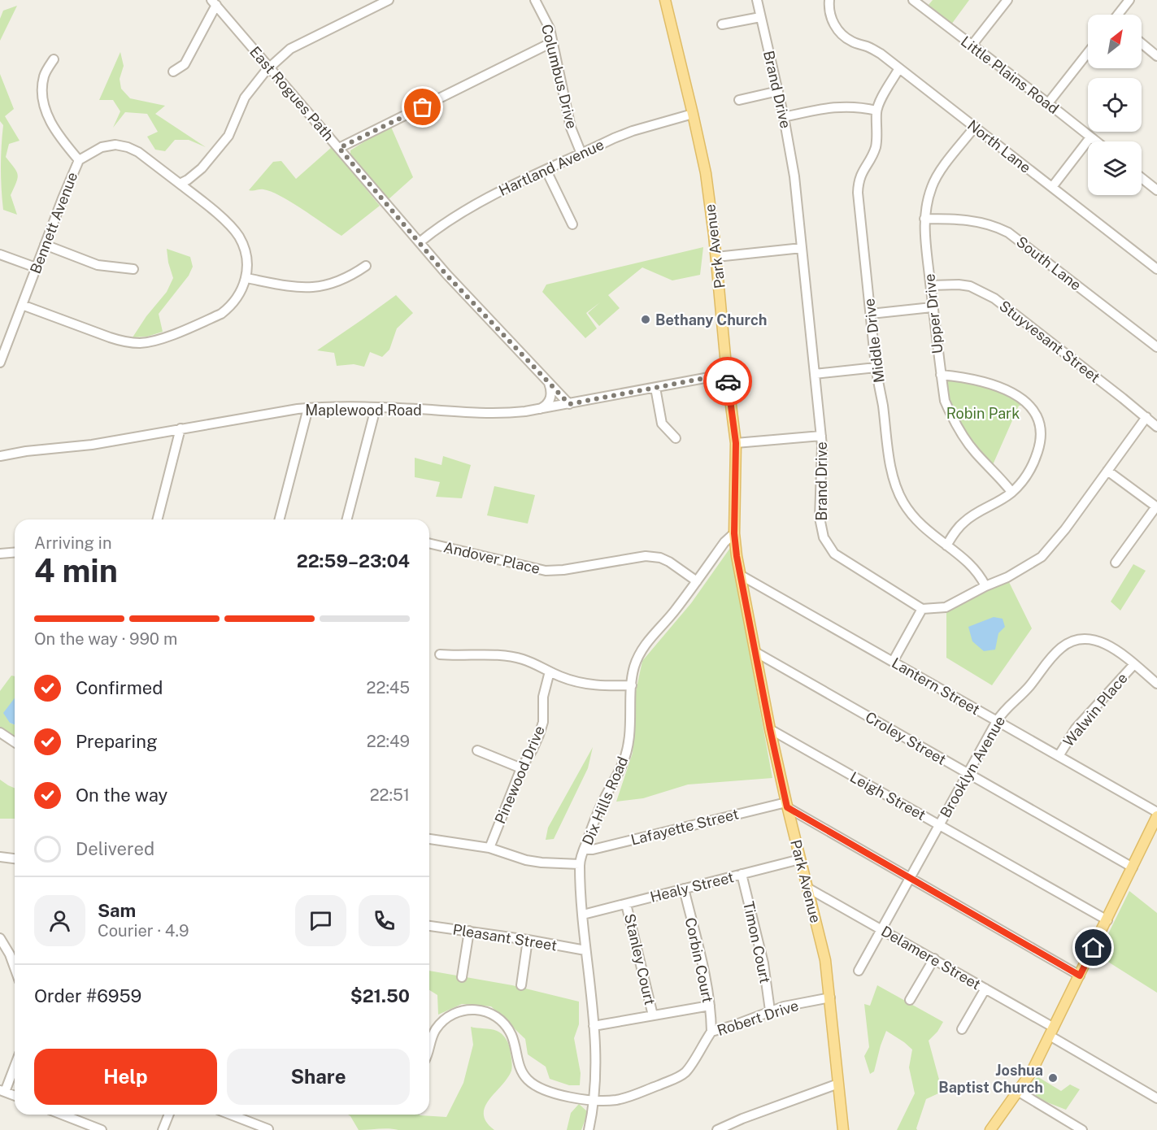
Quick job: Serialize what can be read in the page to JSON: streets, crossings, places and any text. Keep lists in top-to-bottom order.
{
  "streets": {
    "main road": ["Park Avenue"],
    "street": [
      "Little Plains Road",
      "Columbus Drive",
      "Brand Drive",
      "East Rogues Path",
      "North Lane",
      "Hartland Avenue",
      "Bennett Avenue",
      "South Lane",
      "Upper Drive",
      "Middle Drive",
      "Stuyvesant Street",
      "Maplewood Road",
      "Andover Place",
      "Lantern Street",
      "Walwin Place",
      "Croley Street",
      "Brooklyn Avenue",
      "Pinewood Drive",
      "Leigh Street",
      "Dix Hills Road",
      "Lafayette Street",
      "Healy Street",
      "Pleasant Street",
      "Timon Court",
      "Delamere Street",
      "Stanley Court",
      "Corbin Court",
      "Robert Drive"
    ]
  },
  "crossings": [
    ["Columbus Drive", "Hartland Avenue"],
    ["East Rogues Path", "Hartland Avenue"],
    ["East Rogues Path", "Maplewood Road"],
    ["North Lane", "Upper Drive"],
    ["North Lane", "Middle Drive"],
    ["Hartland Avenue", "Park Avenue"],
    ["Park Avenue", "Maplewood Road"],
    ["Park Avenue", "Lantern Street"],
    ["Park Avenue", "Croley Street"],
    ["Park Avenue", "Leigh Street"],
    ["Park Avenue", "Dix Hills Road"],
    ["Park Avenue", "Lafayette Street"],
    ["Park Avenue", "Healy Street"],
    ["Park Avenue", "Delamere Street"],
    ["Park Avenue", "Robert Drive"],
    ["South Lane", "Upper Drive"],
    ["Upper Drive", "Stuyvesant Street"],
    ["Andover Place", "Dix Hills Road"],
    ["Lantern Street", "Walwin Place"],
    ["Lantern Street", "Brooklyn Avenue"],
    ["Walwin Place", "Brooklyn Avenue"],
    ["Croley Street", "Brooklyn Avenue"],
    ["Brooklyn Avenue", "Leigh Street"],
    ["Brooklyn Avenue", "Delamere Street"],
    ["Dix Hills Road", "Lafayette Street"],
    ["Dix Hills Road", "Healy Street"],
    ["Dix Hills Road", "Pleasant Street"],
    ["Dix Hills Road", "Robert Drive"],
    ["Healy Street", "Timon Court"],
    ["Healy Street", "Stanley Court"],
    ["Healy Street", "Corbin Court"],
    ["Timon Court", "Robert Drive"],
    ["Corbin Court", "Robert Drive"]
  ],
  "parks": ["Robin Park"],
  "places": ["Bethany Church", "Joshua Baptist Church"],
  "north": "top right",
  "page": {
    "heading": ["4 min", "Arriving in", "22:59–23:04"],
    "panel": [
      "Sam",
      "Courier · 4.9",
      "Order #6959",
      "$21.50"
    ],
    "bar": "On the way · 990 m",
    "list": [
      ["Confirmed", "22:45"],
      ["Preparing", "22:49"],
      ["On the way", "22:51"],
      "Delivered"
    ],
    "buttons": ["Help", "Share"]
  }
}
